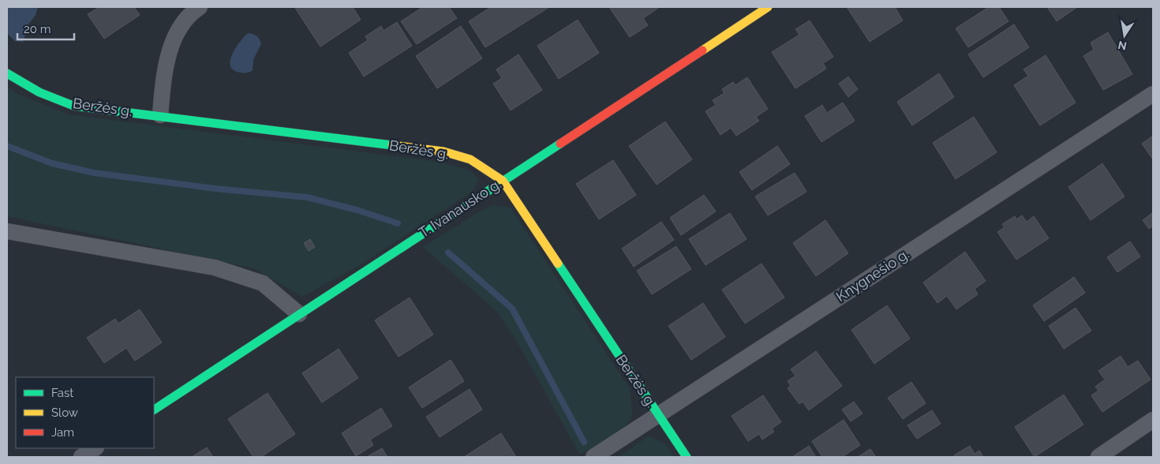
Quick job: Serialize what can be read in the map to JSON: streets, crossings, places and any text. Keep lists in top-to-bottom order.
{
  "streets": {
    "street": ["Beržės g.", "T. Ivanausko g.", "Knygnešio g."]
  },
  "crossings": [
    ["Beržės g.", "T. Ivanausko g."],
    ["Beržės g.", "Knygnešio g."]
  ],
  "legend": ["Fast", "Slow", "Jam"],
  "scale_bar": "20 m",
  "north": "bottom"
}
